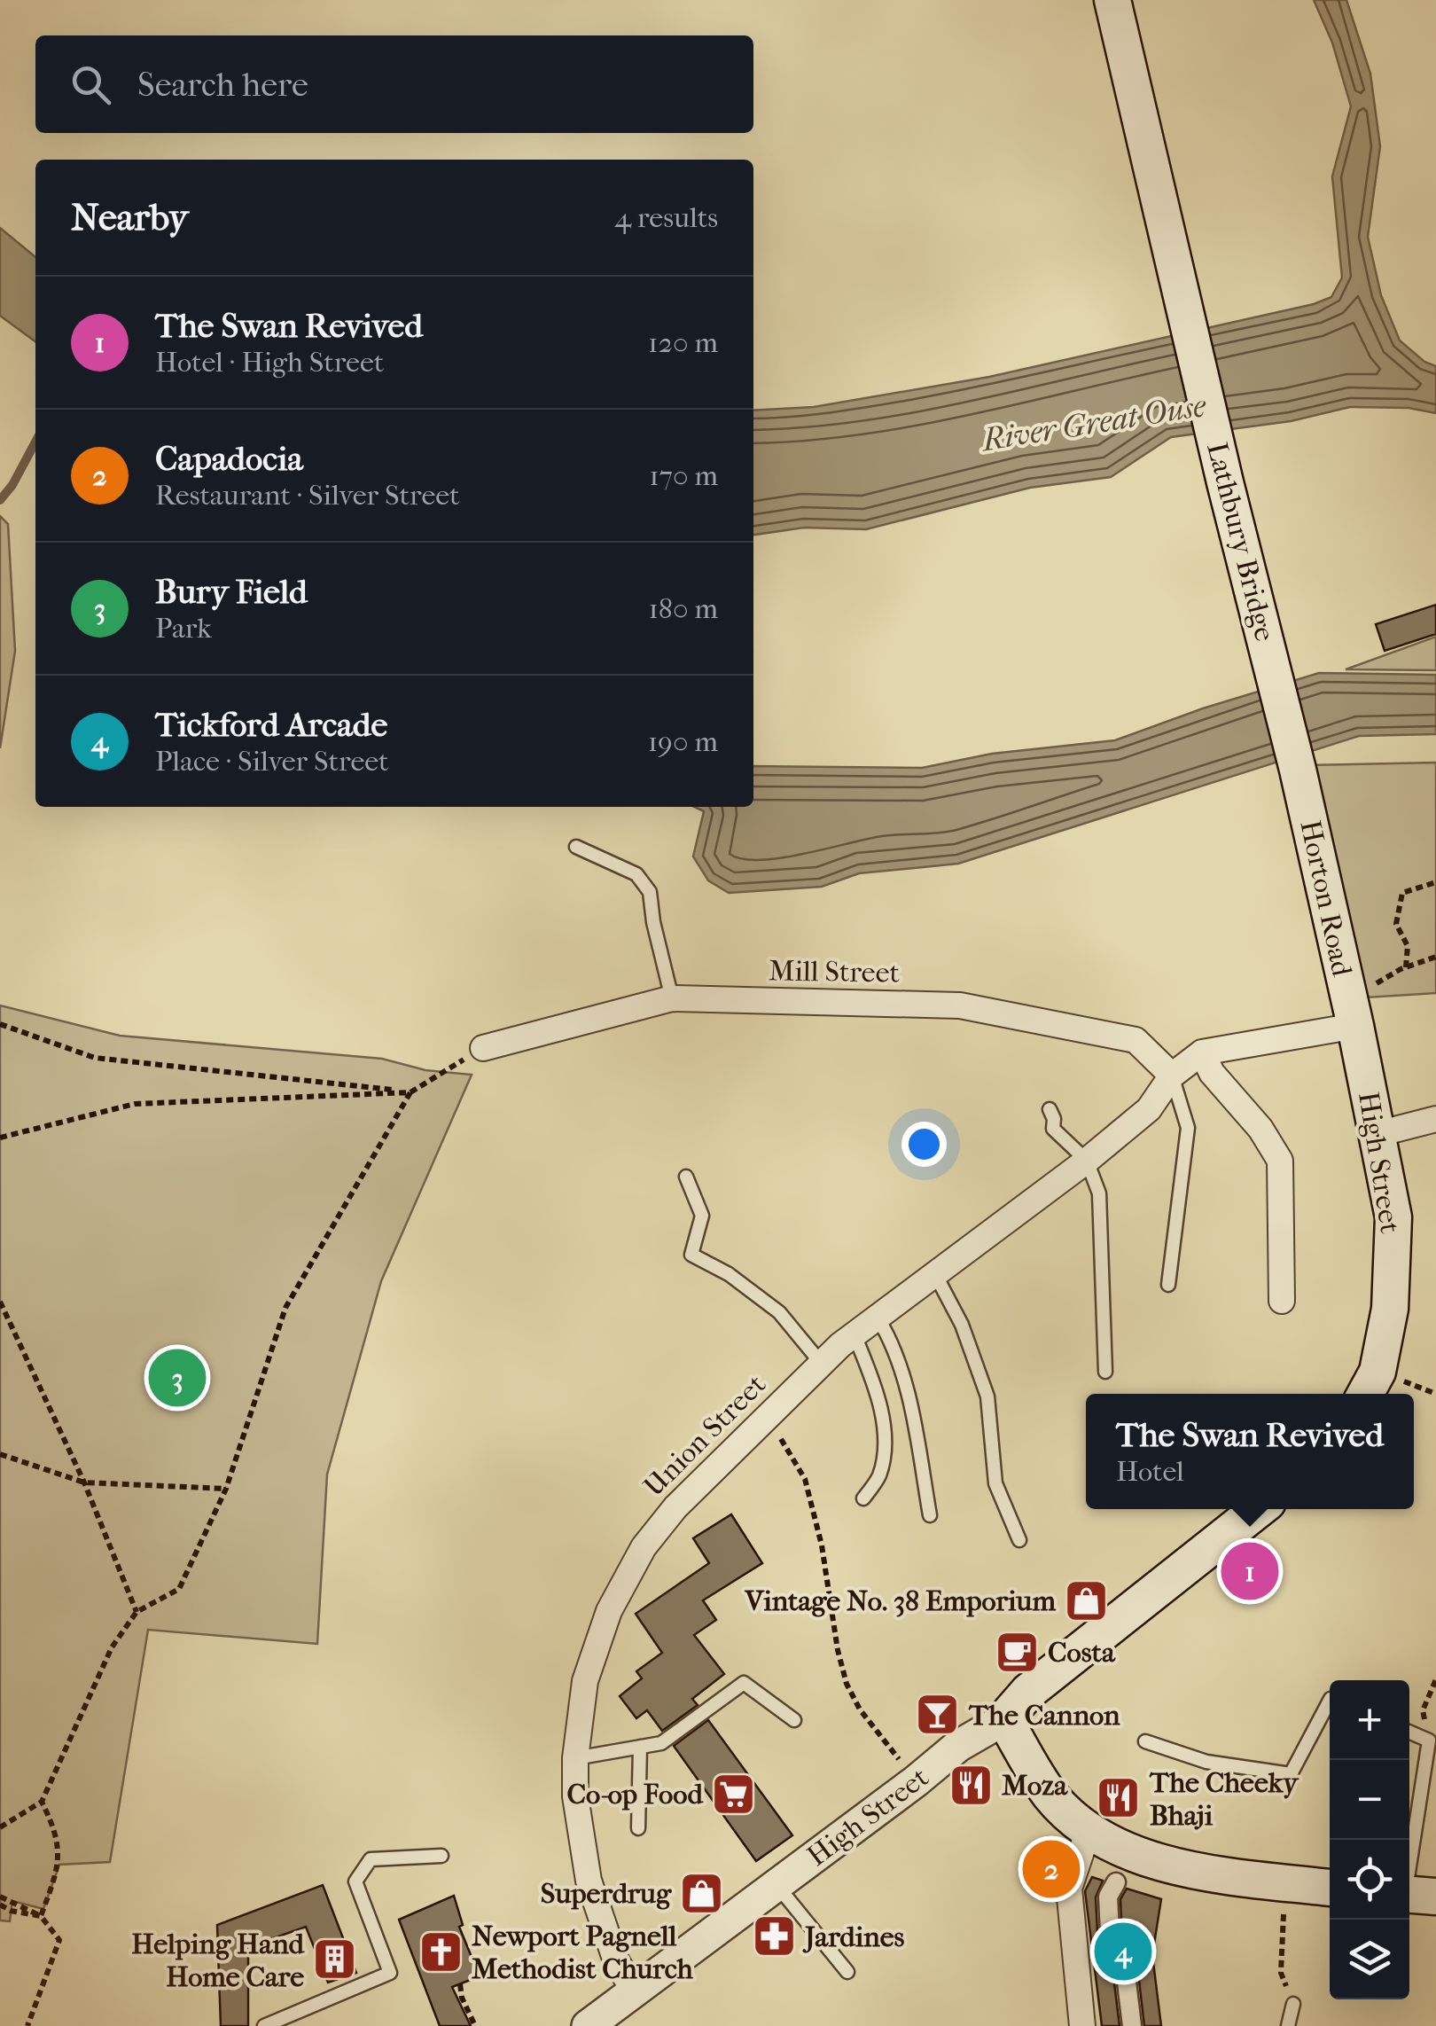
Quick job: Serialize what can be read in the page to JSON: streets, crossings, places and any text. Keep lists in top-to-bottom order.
{
  "streets": {
    "main road": ["Lathbury Bridge", "Horton Road", "High Street"],
    "street": ["Mill Street", "Union Street"]
  },
  "crossings": [
    ["Lathbury Bridge", "Horton Road"],
    ["Horton Road", "High Street"],
    ["Mill Street", "Union Street"],
    ["High Street", "Union Street"]
  ],
  "water": ["River Great Ouse"],
  "places": {
    "shop": ["Vintage No. 38 Emporium", "Superdrug"],
    "cafe": ["Costa"],
    "bar": ["The Cannon"],
    "restaurant": ["Moza", "The Cheeky Bhaji"],
    "supermarket": ["Co-op Food"],
    "pharmacy": ["Jardines"],
    "church": ["Newport Pagnell Methodist Church"],
    "building": ["Helping Hand Home Care"]
  },
  "page": {
    "search": "Search here",
    "heading": ["Nearby", "4 results"],
    "list": [
      {
        "mark": "1",
        "name": "The Swan Revived",
        "note": "Hotel · High Street",
        "value": "120 m"
      },
      {
        "mark": "2",
        "name": "Capadocia",
        "note": "Restaurant · Silver Street",
        "value": "170 m"
      },
      {
        "mark": "3",
        "name": "Bury Field",
        "note": "Park",
        "value": "180 m"
      },
      {
        "mark": "4",
        "name": "Tickford Arcade",
        "note": "Place · Silver Street",
        "value": "190 m"
      }
    ],
    "pins": [
      "3",
      "1",
      "2",
      "4"
    ],
    "popup": ["The Swan Revived", "Hotel"],
    "map_buttons": ["+", "−"]
  }
}
